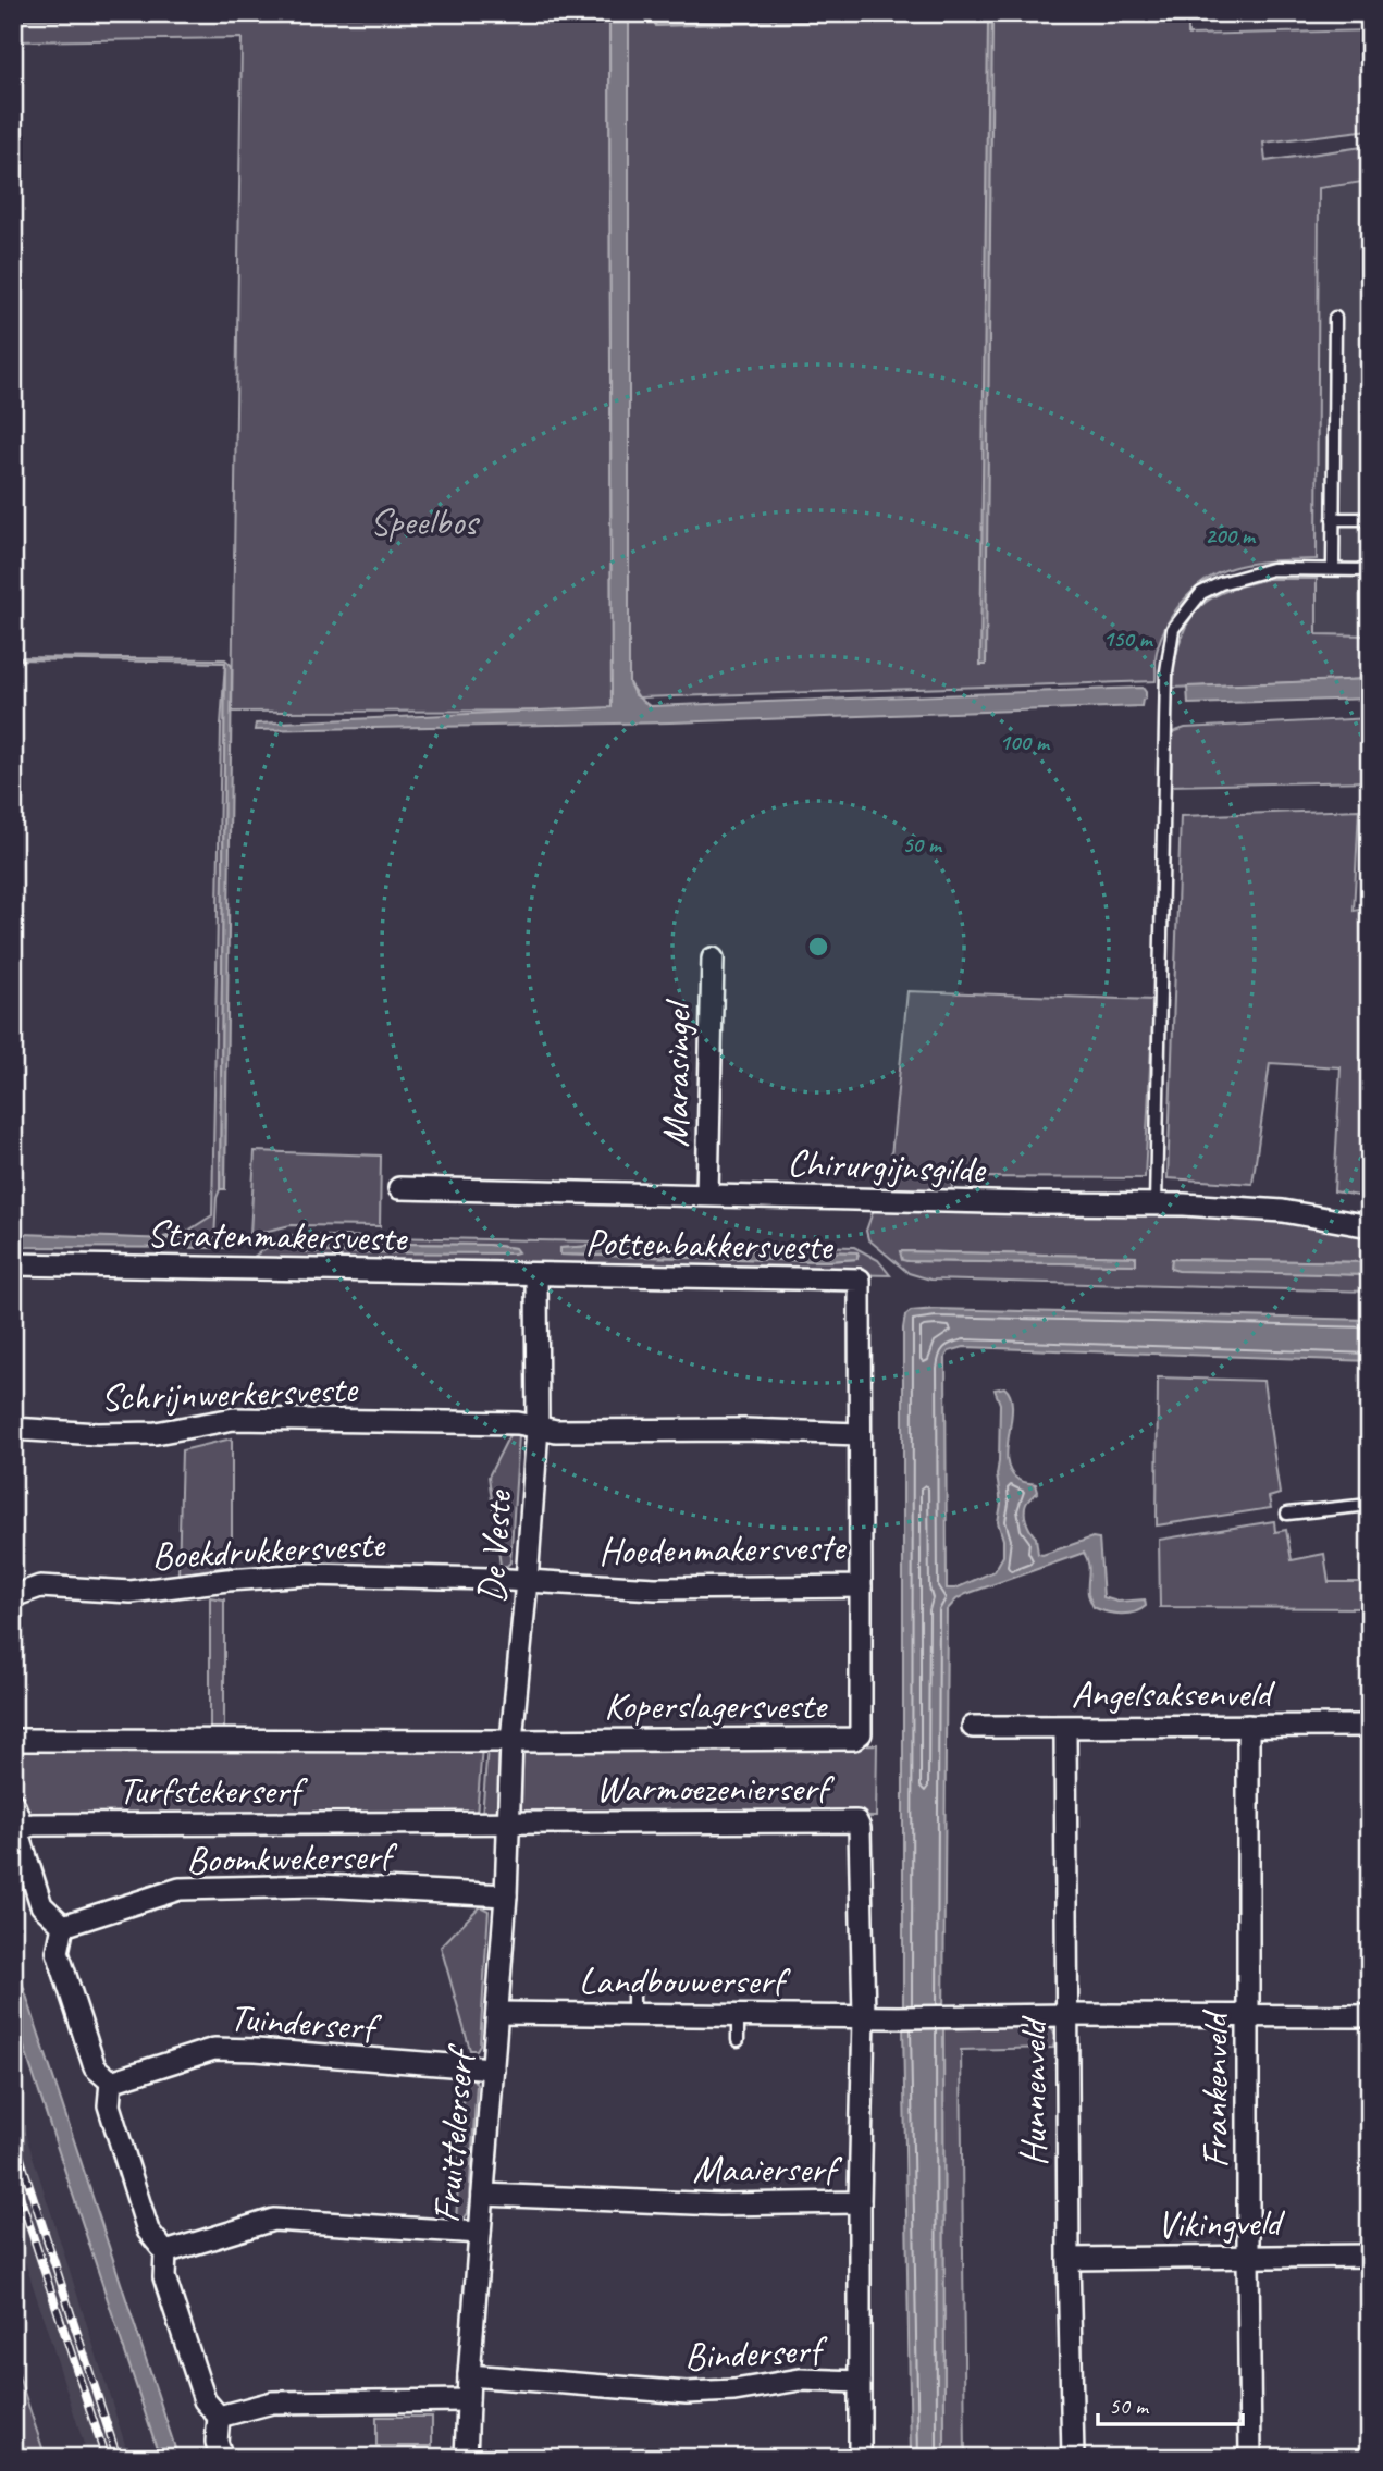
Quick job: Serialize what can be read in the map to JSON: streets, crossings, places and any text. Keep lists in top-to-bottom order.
{
  "streets": {
    "street": [
      "Marasingel",
      "Chirurgijnsgilde",
      "Stratenmakersveste",
      "Pottenbakkersveste",
      "Schrijnwerkersveste",
      "De Veste",
      "Hoedenmakersveste",
      "Boekdrukkersveste",
      "Angelsaksenveld",
      "Koperslagersveste",
      "Warmoezenierserf",
      "Turfstekerserf",
      "Boomkwekerserf",
      "Landbouwerserf",
      "Tuinderserf",
      "Frankenveld",
      "Hunnenveld",
      "Fruittelerserf",
      "Maaierserf",
      "Vikingveld",
      "Binderserf"
    ]
  },
  "crossings": [
    ["Marasingel", "Chirurgijnsgilde"],
    ["Stratenmakersveste", "Pottenbakkersveste"],
    ["Stratenmakersveste", "De Veste"],
    ["Pottenbakkersveste", "De Veste"],
    ["Pottenbakkersveste", "Hoedenmakersveste"],
    ["Schrijnwerkersveste", "De Veste"],
    ["De Veste", "Hoedenmakersveste"],
    ["De Veste", "Boekdrukkersveste"],
    ["De Veste", "Koperslagersveste"],
    ["De Veste", "Warmoezenierserf"],
    ["De Veste", "Turfstekerserf"],
    ["De Veste", "Fruittelerserf"],
    ["Hoedenmakersveste", "Boekdrukkersveste"],
    ["Hoedenmakersveste", "Koperslagersveste"],
    ["Angelsaksenveld", "Frankenveld"],
    ["Angelsaksenveld", "Hunnenveld"],
    ["Warmoezenierserf", "Turfstekerserf"],
    ["Warmoezenierserf", "Landbouwerserf"],
    ["Warmoezenierserf", "Fruittelerserf"],
    ["Warmoezenierserf", "Maaierserf"],
    ["Turfstekerserf", "Fruittelerserf"],
    ["Boomkwekerserf", "Fruittelerserf"],
    ["Landbouwerserf", "Frankenveld"],
    ["Landbouwerserf", "Hunnenveld"],
    ["Landbouwerserf", "Fruittelerserf"],
    ["Landbouwerserf", "Maaierserf"],
    ["Tuinderserf", "Fruittelerserf"],
    ["Frankenveld", "Vikingveld"],
    ["Hunnenveld", "Vikingveld"],
    ["Fruittelerserf", "Maaierserf"],
    ["Fruittelerserf", "Binderserf"],
    ["Maaierserf", "Binderserf"]
  ],
  "parks": ["Speelbos"],
  "scale_bar": "50 m",
  "rings": [
    "200 m",
    "150 m",
    "100 m",
    "50 m"
  ]
}
